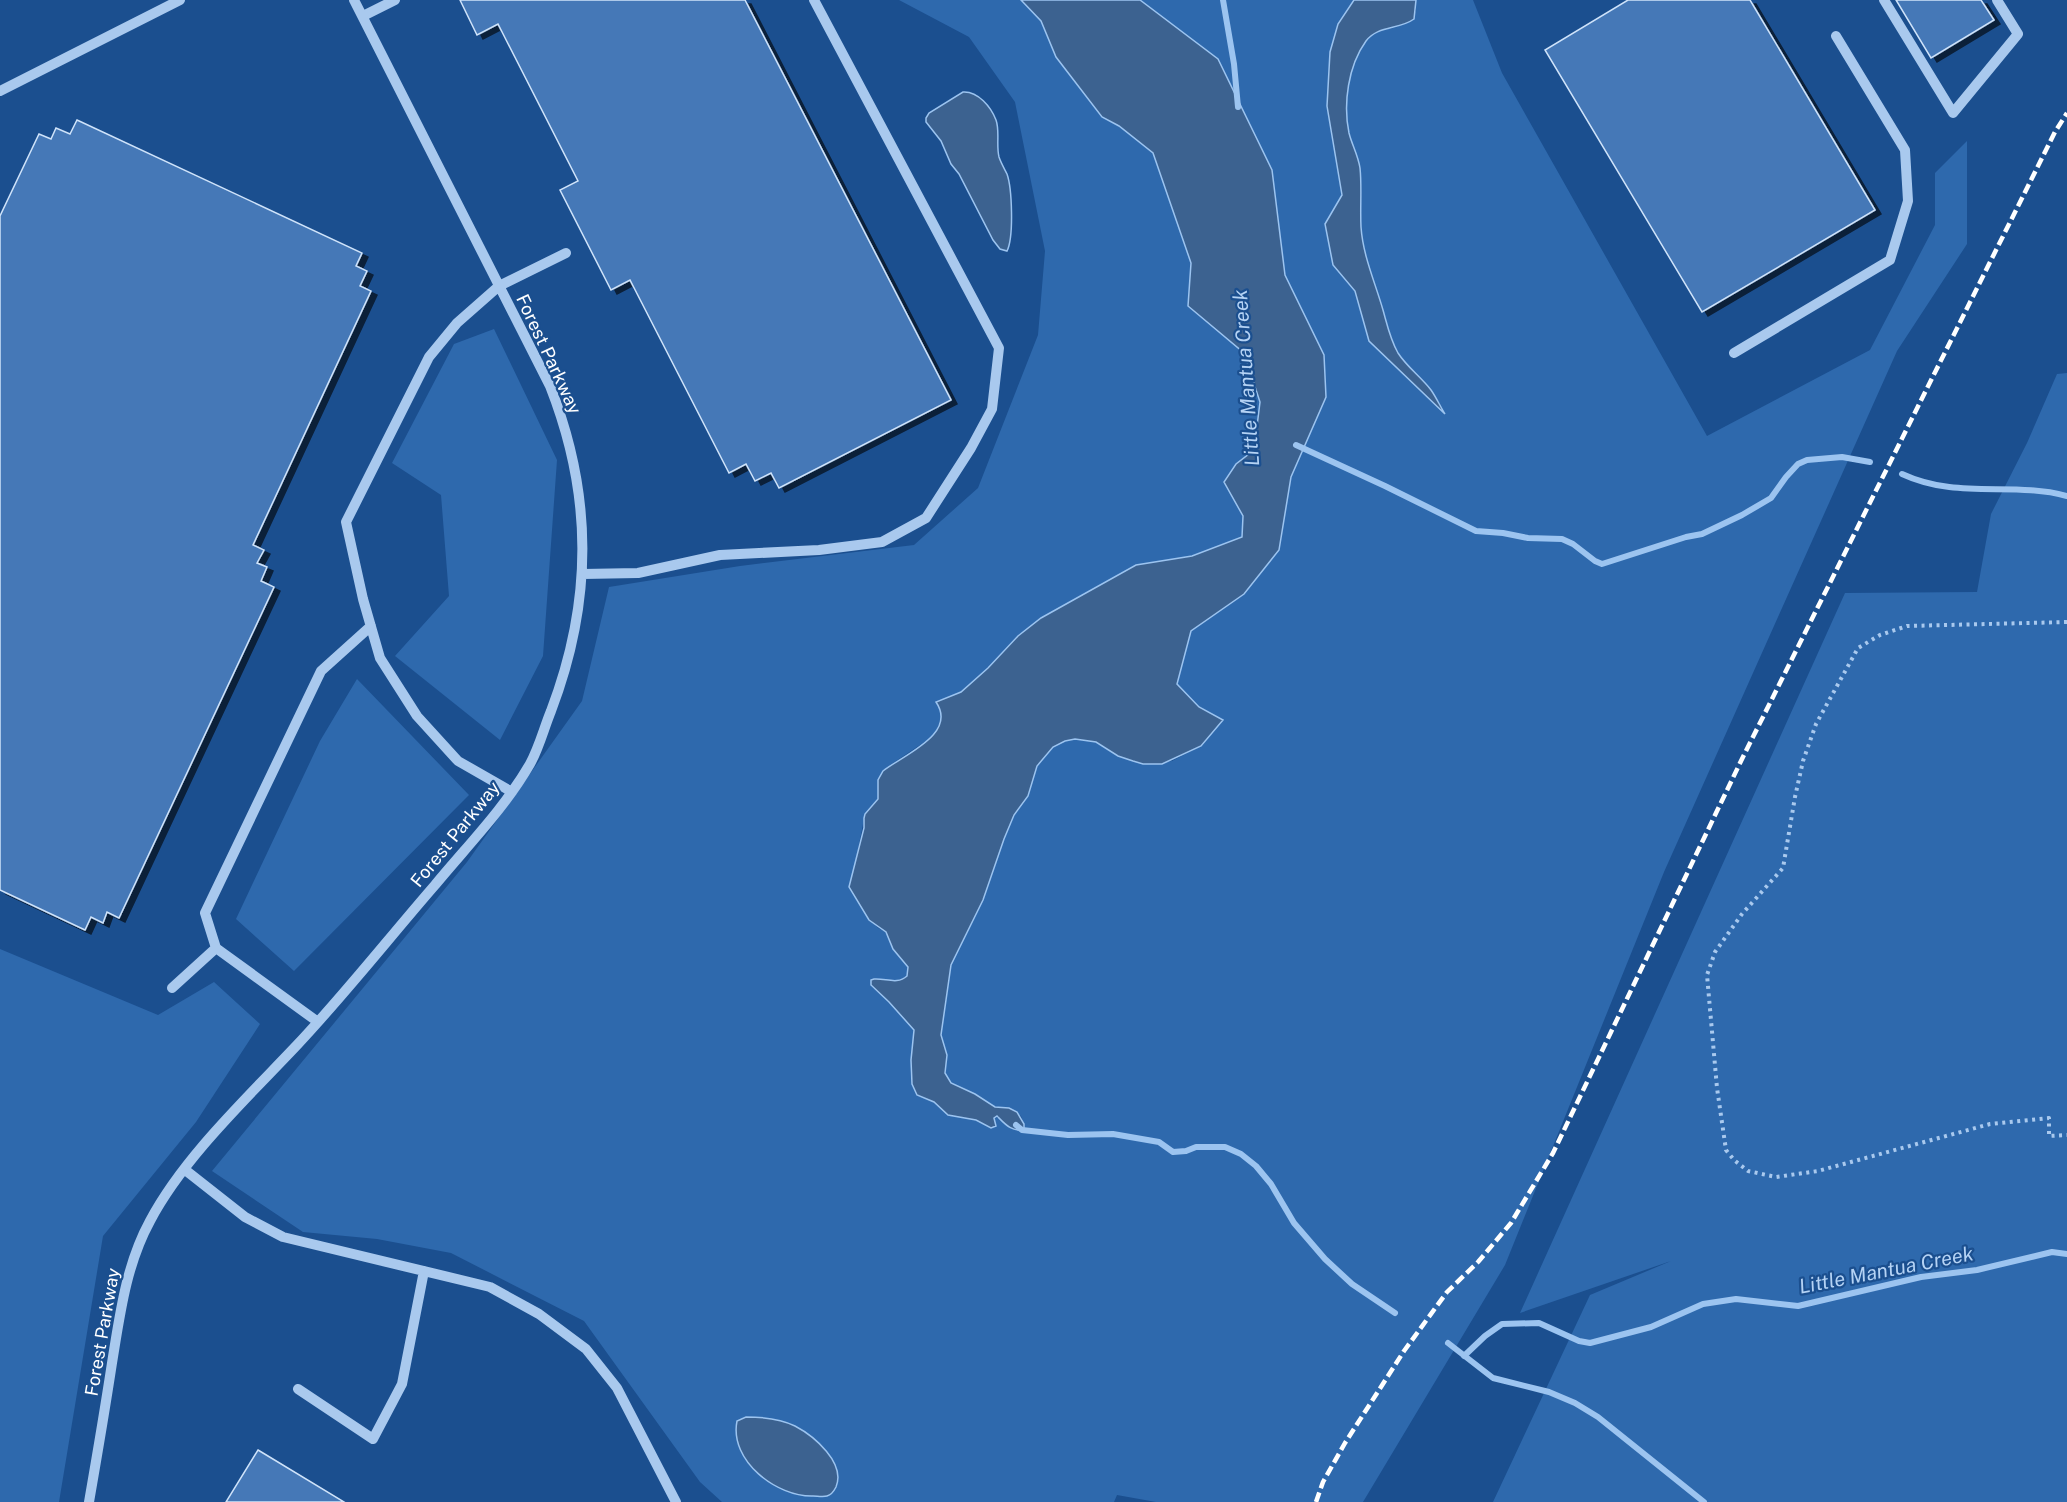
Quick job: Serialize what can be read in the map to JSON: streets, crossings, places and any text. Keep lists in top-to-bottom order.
{
  "streets": {
    "street": ["Forest Parkway"]
  },
  "water": ["Little Mantua Creek"]
}
